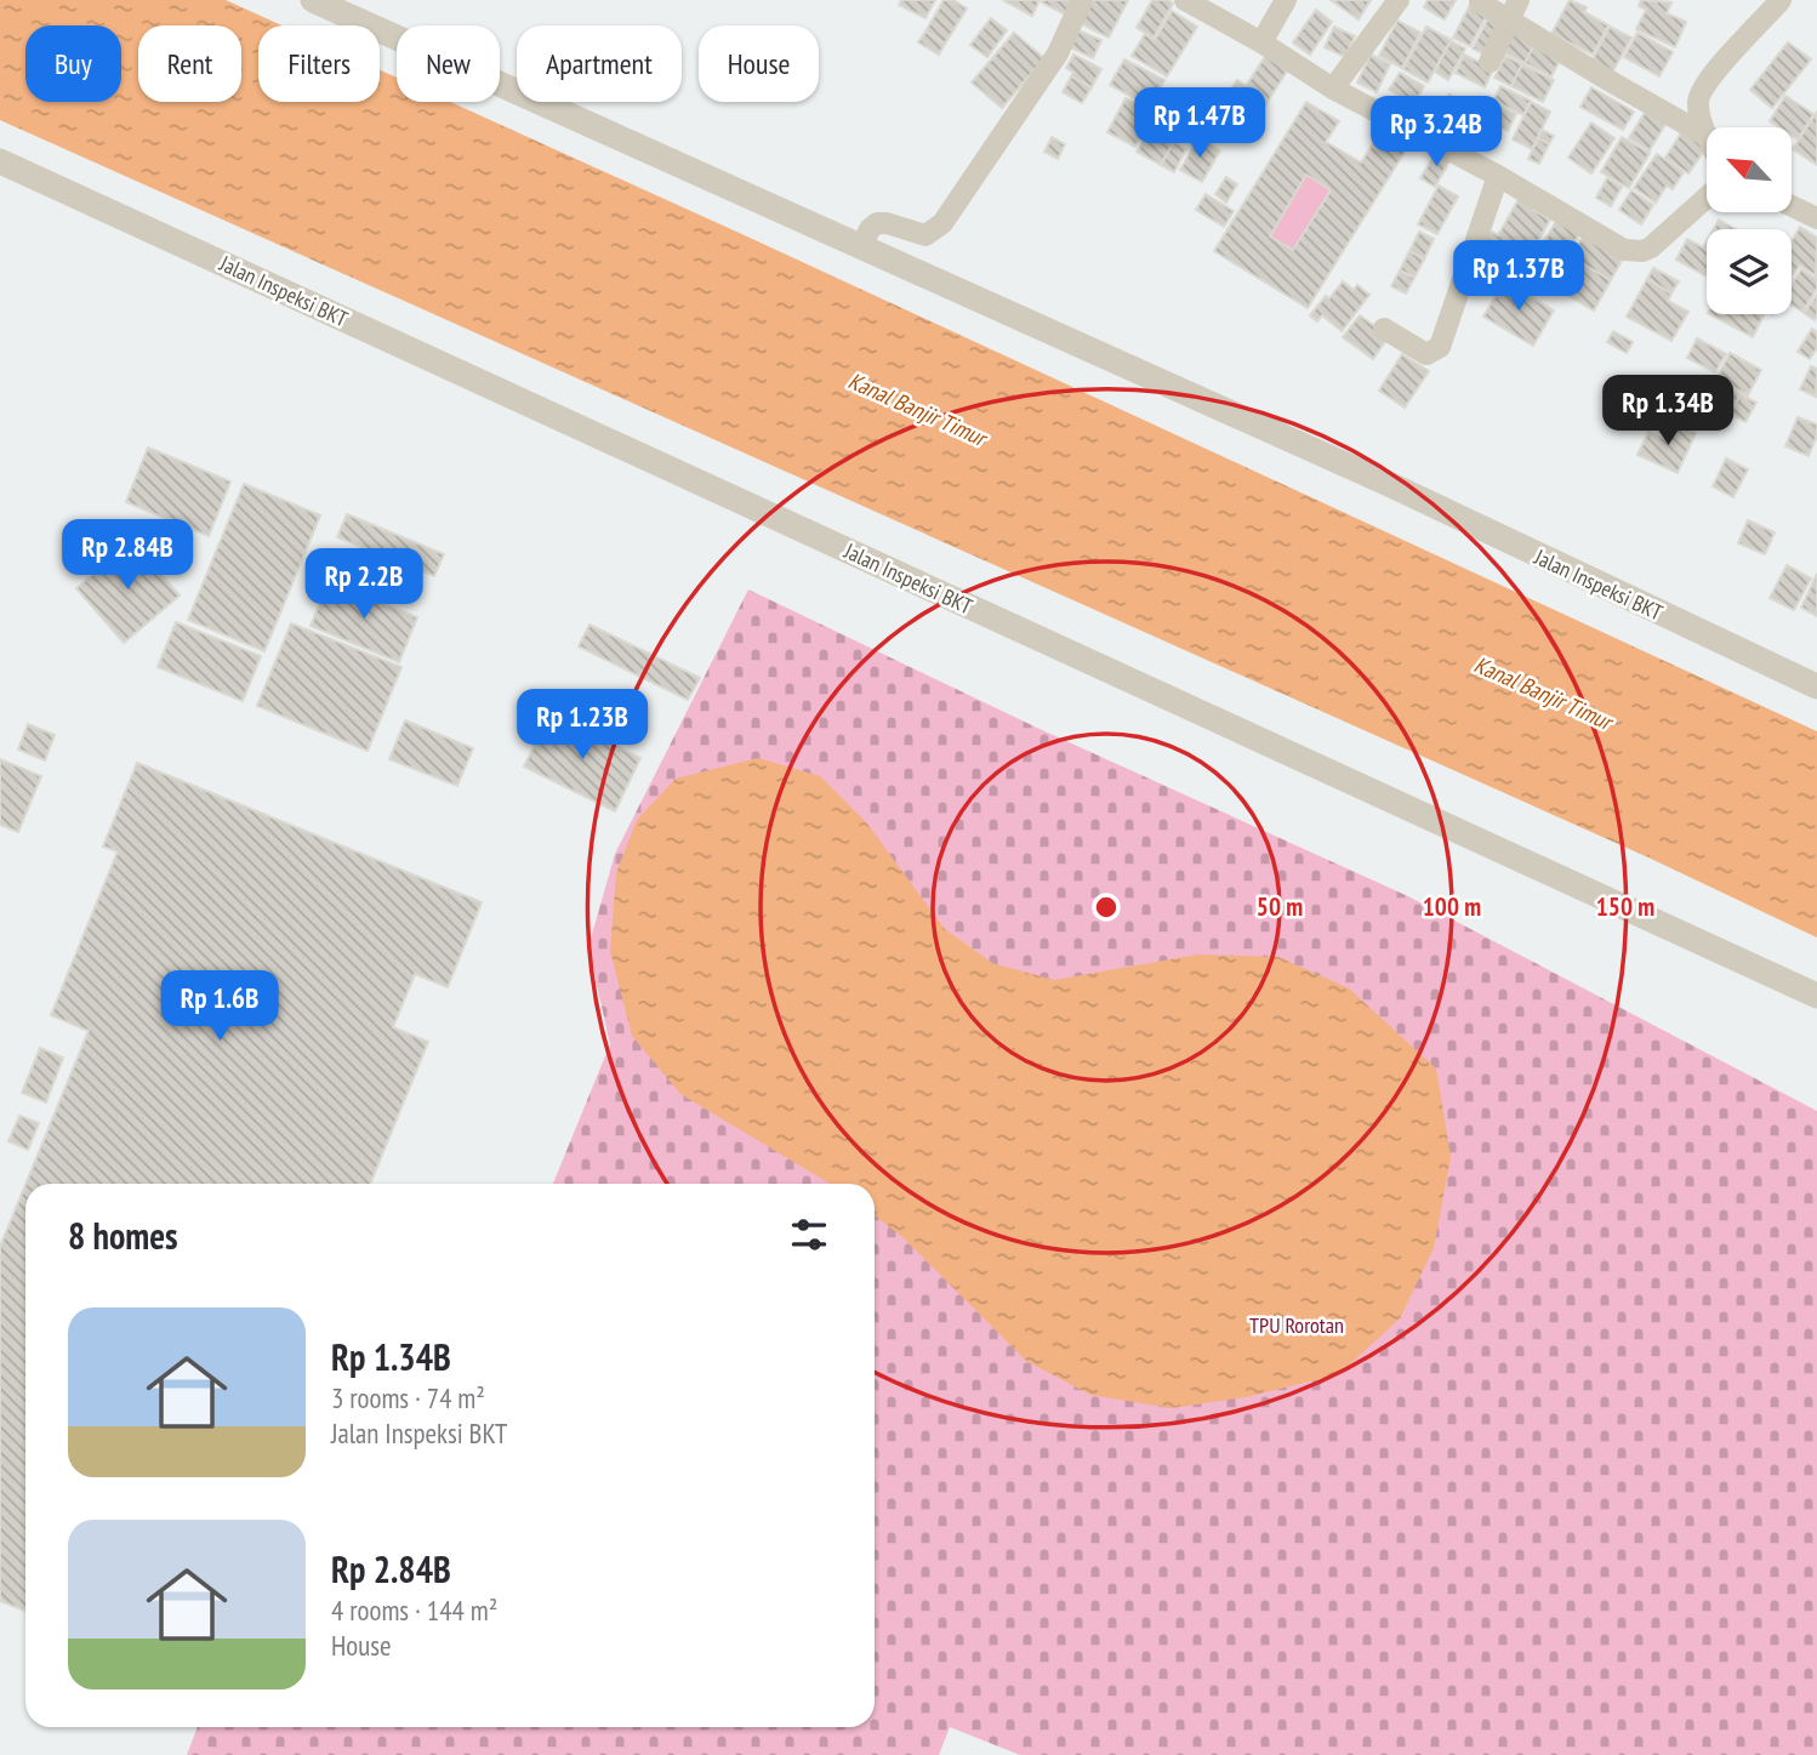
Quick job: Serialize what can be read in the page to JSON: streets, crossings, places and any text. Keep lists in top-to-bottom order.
{
  "streets": {
    "street": ["Jalan Inspeksi BKT"]
  },
  "water": ["Kanal Banjir Timur"],
  "parks": ["TPU Rorotan"],
  "north": "top left",
  "page": {
    "chip": [
      "Buy",
      "Rent",
      "Filters",
      "New",
      "Apartment",
      "House"
    ],
    "price": [
      "Rp 1.47B",
      "Rp 3.24B",
      "Rp 1.37B",
      "Rp 1.34B",
      "Rp 2.84B",
      "Rp 2.2B",
      "Rp 1.23B",
      "Rp 1.6B"
    ],
    "heading": "8 homes",
    "list": [
      {
        "name": "Rp 1.34B",
        "note": "3 rooms · 74 m² · Jalan Inspeksi BKT"
      },
      {
        "name": "Rp 2.84B",
        "note": "4 rooms · 144 m² · House"
      }
    ]
  },
  "rings": ["50 m", "100 m", "150 m"]
}
